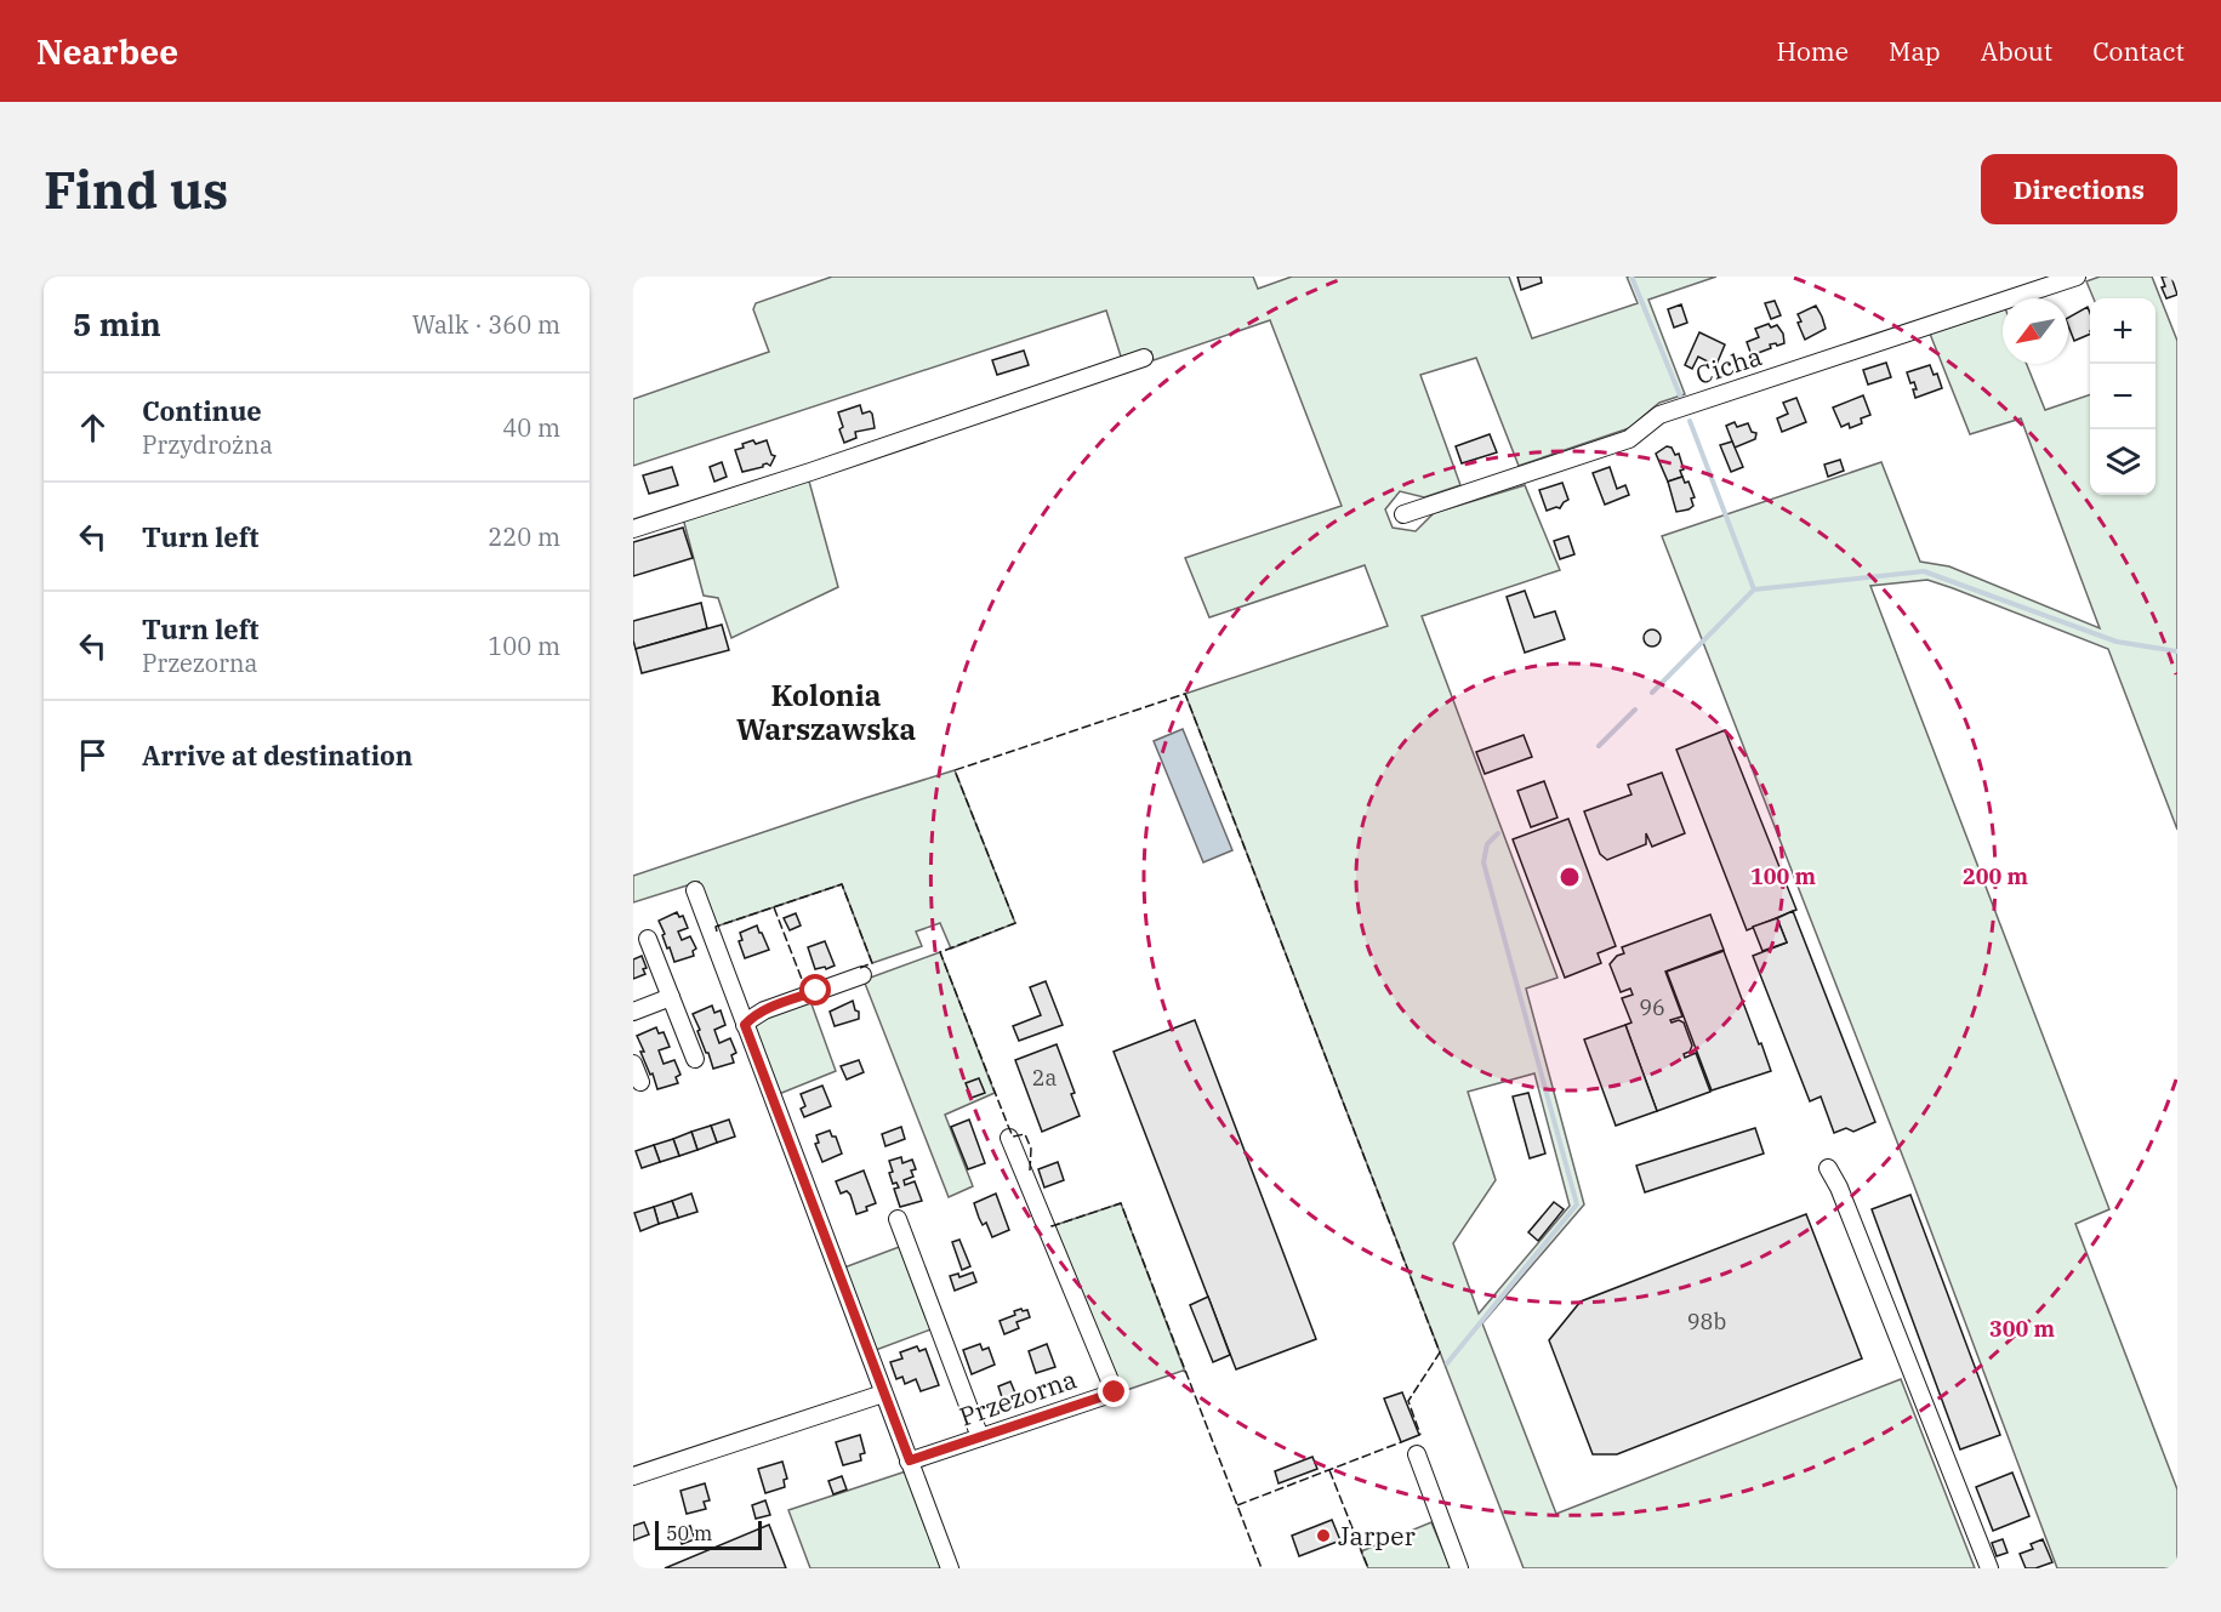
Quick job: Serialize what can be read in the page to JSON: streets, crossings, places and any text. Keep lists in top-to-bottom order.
{
  "streets": {
    "street": ["Cicha", "Przezorna"]
  },
  "districts": ["Kolonia Warszawska"],
  "places": ["Jarper"],
  "house_numbers": ["96", "2a", "98b"],
  "scale_bar": "50 m",
  "north": "bottom left",
  "page": {
    "header": "Nearbee",
    "nav": [
      "Home",
      "Map",
      "About",
      "Contact"
    ],
    "buttons": "Directions",
    "title": "Find us",
    "heading": ["5 min", "Walk · 360 m"],
    "map_buttons": ["+", "−"],
    "list": [
      ["Continue", "Przydrożna", "40 m"],
      ["Turn left", "220 m"],
      ["Turn left", "Przezorna", "100 m"],
      "Arrive at destination"
    ],
    "scale": "50 m"
  },
  "rings": ["100 m", "200 m", "300 m"]
}
